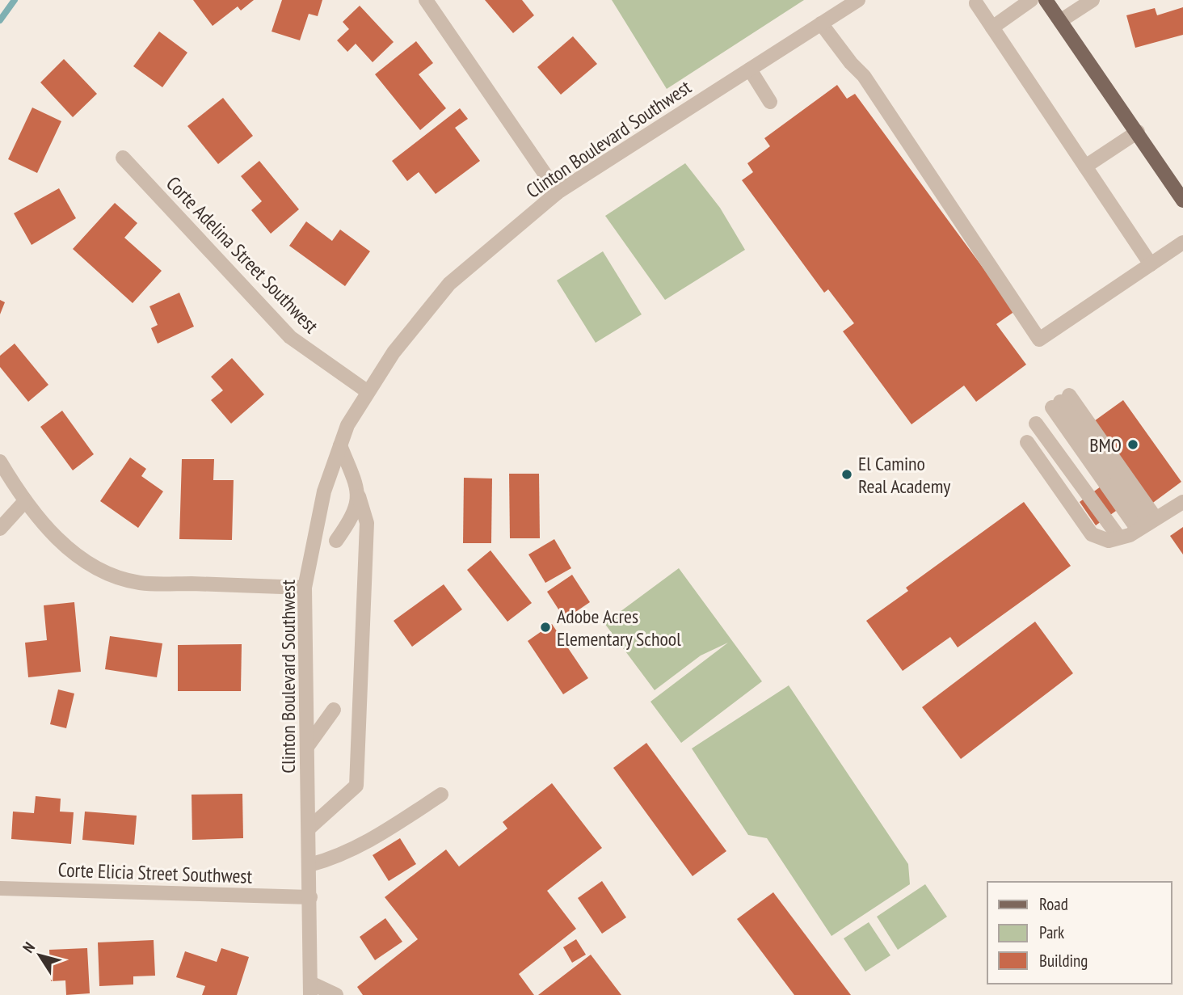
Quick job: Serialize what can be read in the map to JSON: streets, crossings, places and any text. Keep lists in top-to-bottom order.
{
  "streets": {
    "street": ["Clinton Boulevard Southwest", "Corte Adelina Street Southwest", "Corte Elicia Street Southwest"]
  },
  "crossings": [
    ["Clinton Boulevard Southwest", "Corte Adelina Street Southwest"],
    ["Clinton Boulevard Southwest", "Corte Elicia Street Southwest"]
  ],
  "places": ["BMO", "El Camino Real Academy", "Adobe Acres Elementary School"],
  "legend": ["Road", "Park", "Building"],
  "north": "top left"
}
